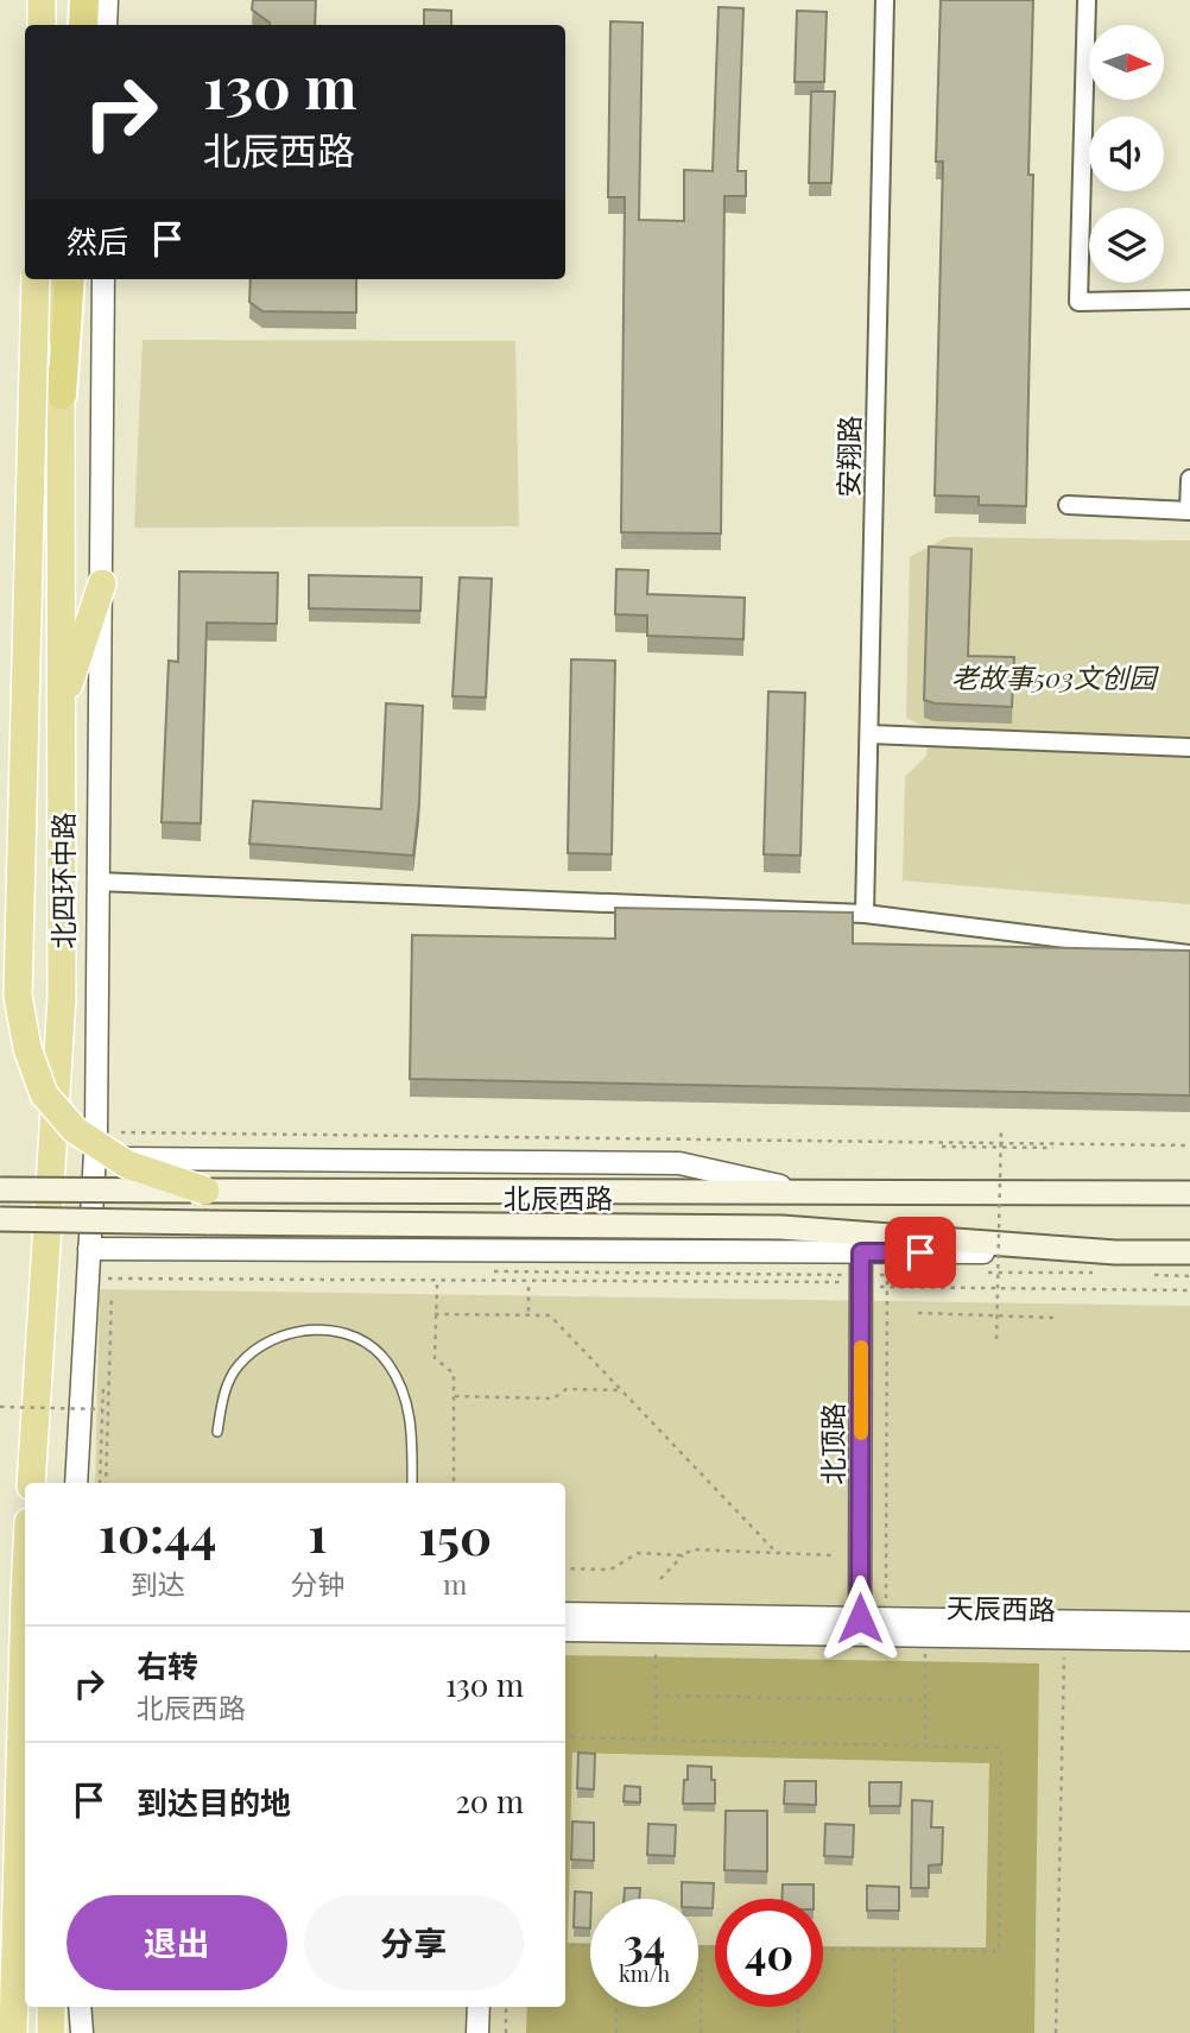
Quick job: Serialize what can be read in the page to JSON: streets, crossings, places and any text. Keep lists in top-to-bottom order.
{
  "streets": {
    "highway": ["北四环中路"],
    "main road": ["北辰西路"],
    "street": ["安翔路", "北顶路", "天辰西路"]
  },
  "crossings": [
    ["北四环中路", "北辰西路"],
    ["北辰西路", "北顶路"],
    ["北顶路", "天辰西路"]
  ],
  "parks": ["老故事503文创园"],
  "north": "right",
  "page": {
    "turn": ["130 m", "北辰西路"],
    "then": "然后",
    "eta": [
      "10:44",
      "到达",
      "1",
      "分钟",
      "150",
      "m"
    ],
    "list": [
      {
        "name": "右转",
        "note": "北辰西路",
        "value": "130 m"
      },
      {
        "name": "到达目的地",
        "value": "20 m"
      }
    ],
    "buttons": ["退出", "分享"],
    "speed": "34 km/h",
    "limit": "40"
  }
}
